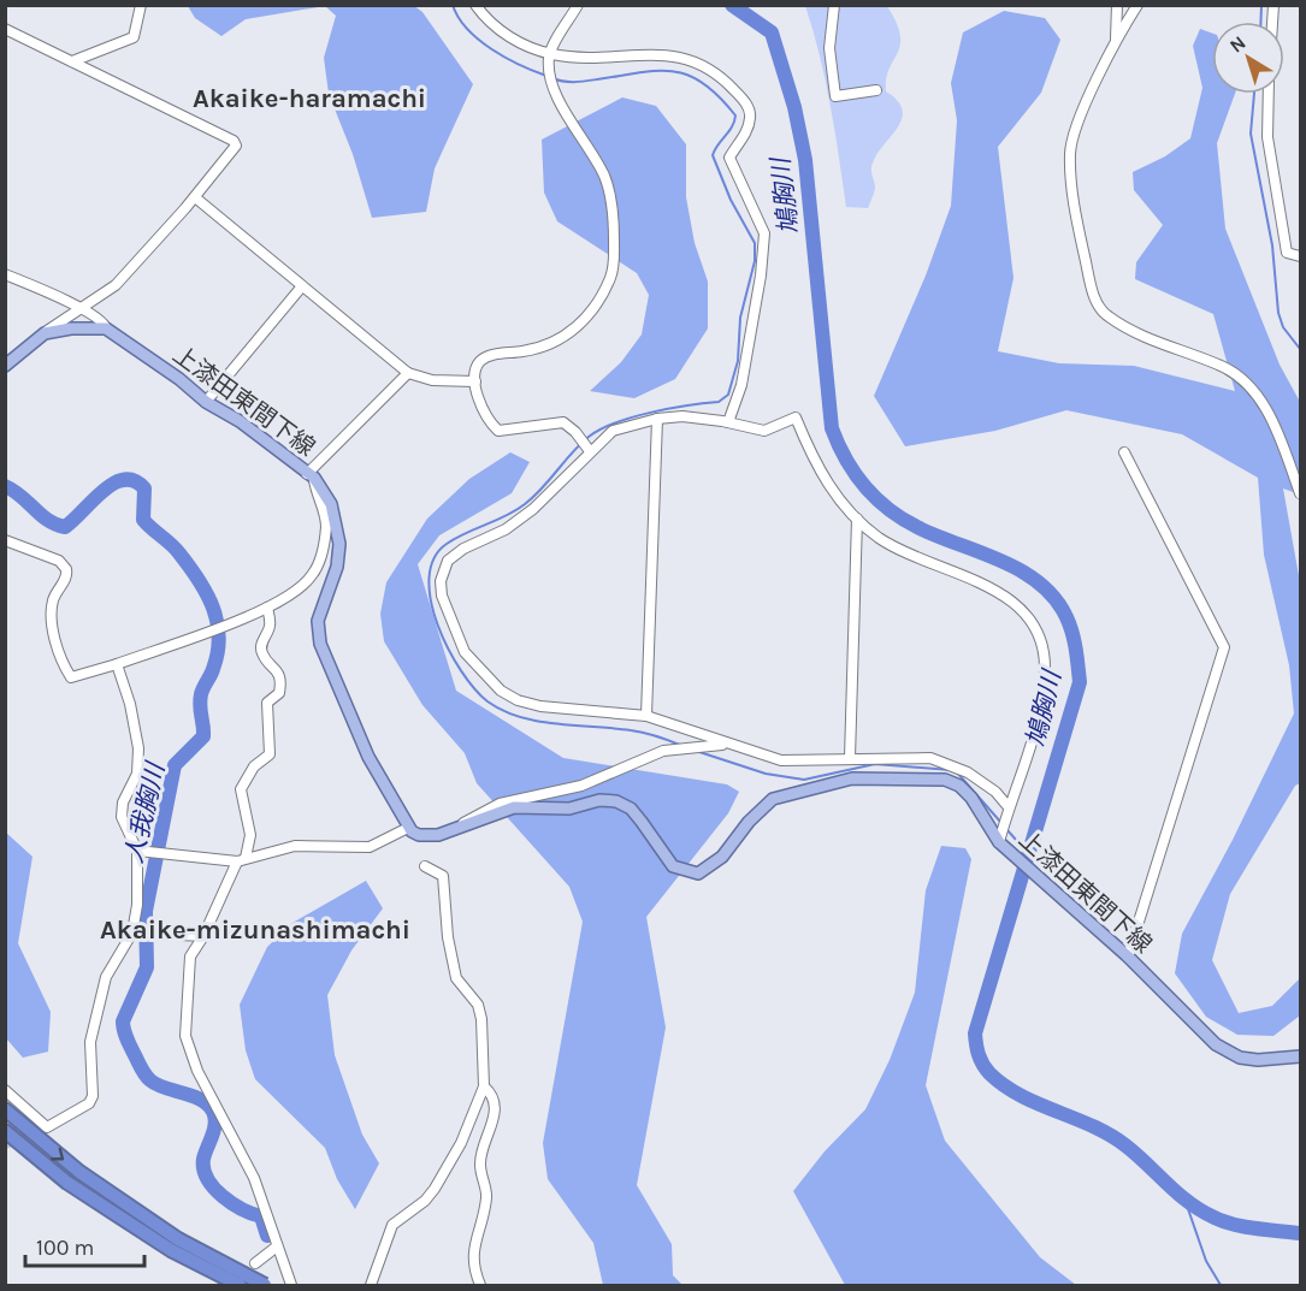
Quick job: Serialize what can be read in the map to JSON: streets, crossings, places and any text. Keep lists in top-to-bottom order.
{
  "streets": {
    "main road": ["上漆田東間下線"]
  },
  "districts": ["Akaike-haramachi", "Akaike-mizunashimachi"],
  "water": ["鳩胸川", "人我胸川"],
  "scale_bar": "100 m",
  "north": "top left"
}
